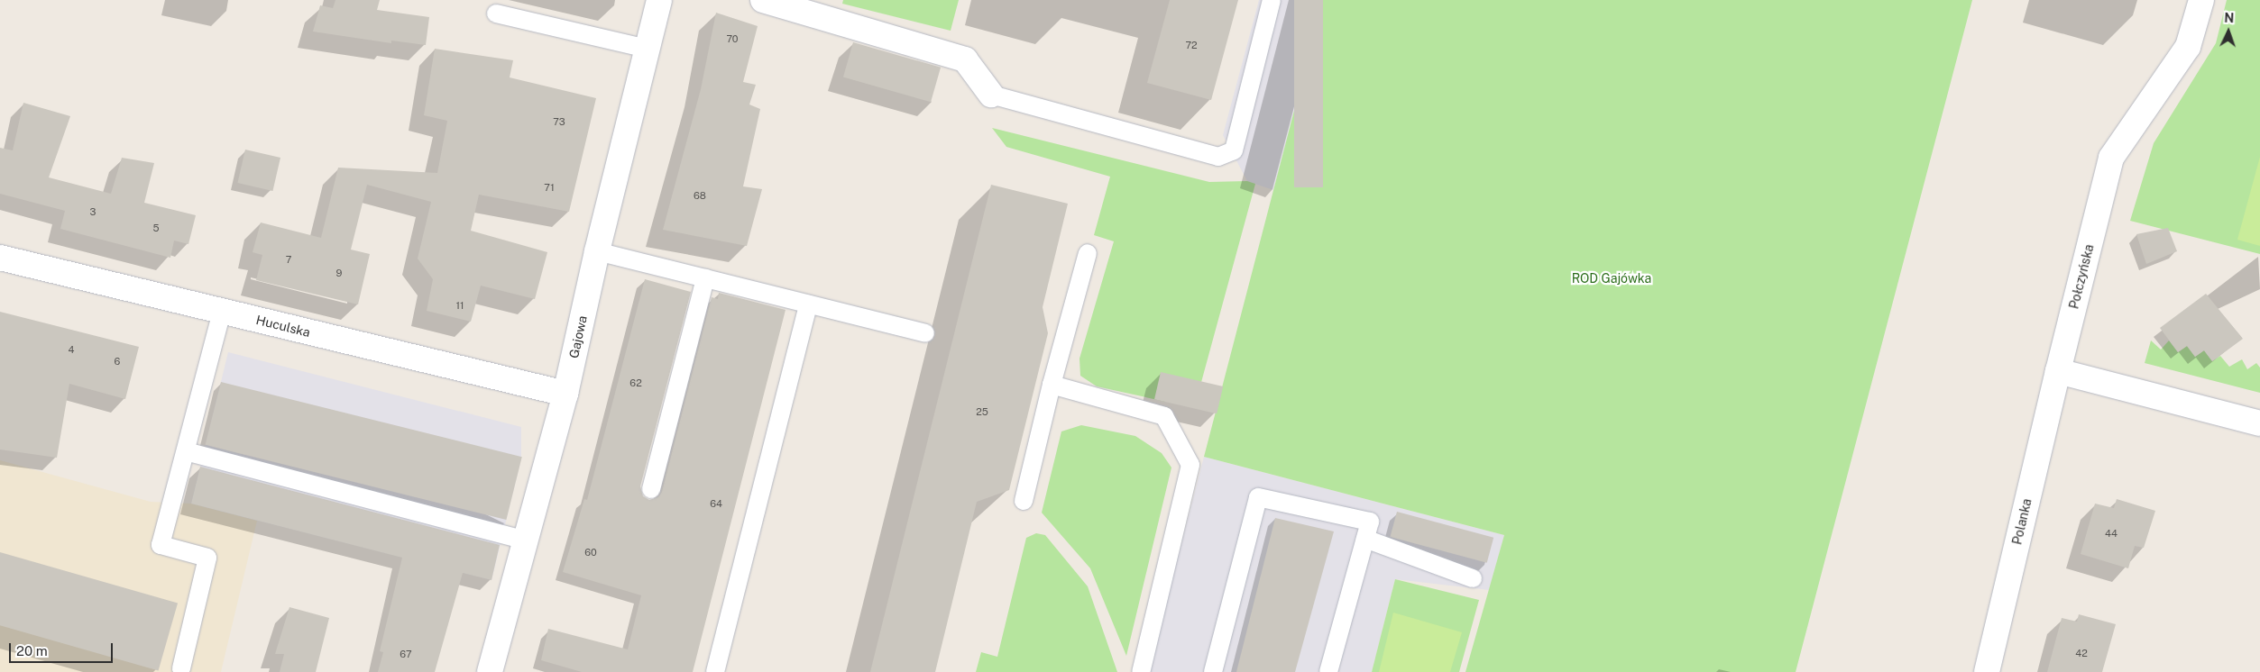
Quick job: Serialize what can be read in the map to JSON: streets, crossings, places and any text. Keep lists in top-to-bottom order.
{
  "streets": {
    "street": [
      "Połczyńska",
      "Huculska",
      "Gajowa",
      "Polanka"
    ]
  },
  "crossings": [
    ["Połczyńska", "Polanka"],
    ["Huculska", "Gajowa"]
  ],
  "parks": ["ROD Gajówka"],
  "house_numbers": [
    "70",
    "72",
    "73",
    "71",
    "68",
    "3",
    "5",
    "7",
    "9",
    "11",
    "4",
    "6",
    "62",
    "25",
    "64",
    "44",
    "60",
    "42",
    "67"
  ],
  "scale_bar": "20 m",
  "north": "top"
}
